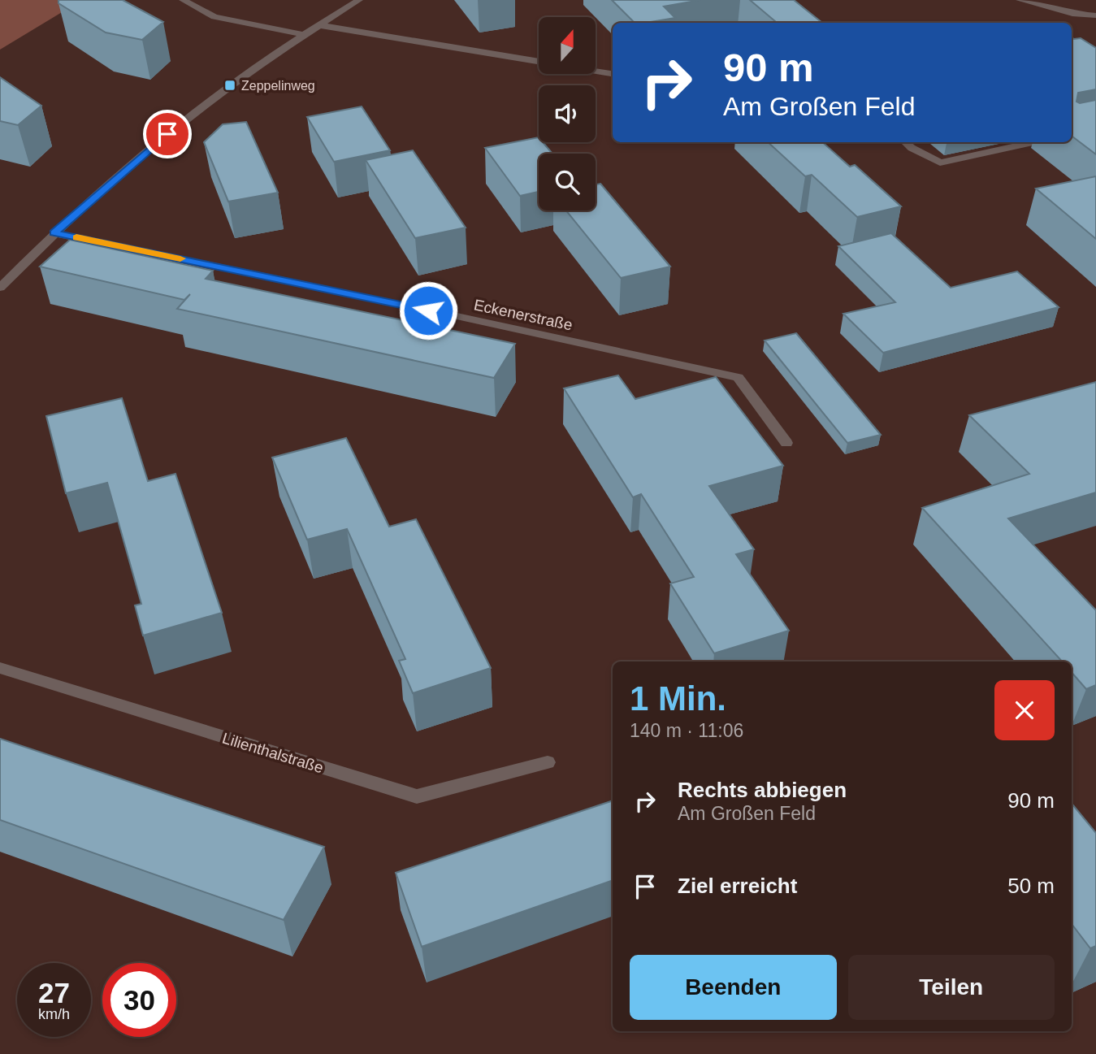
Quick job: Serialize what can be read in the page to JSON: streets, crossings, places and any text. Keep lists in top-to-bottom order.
{
  "streets": {
    "street": ["Eckenerstraße", "Lilienthalstraße"]
  },
  "places": {
    "transit": ["Zeppelinweg"]
  },
  "north": "top",
  "page": {
    "turn": ["90 m", "Am Großen Feld"],
    "heading": ["1 Min.", "140 m · 11:06"],
    "list": [
      {
        "name": "Rechts abbiegen",
        "note": "Am Großen Feld",
        "value": "90 m"
      },
      {
        "name": "Ziel erreicht",
        "value": "50 m"
      }
    ],
    "buttons": ["Beenden", "Teilen"],
    "speed": "27 km/h",
    "limit": "30"
  }
}
